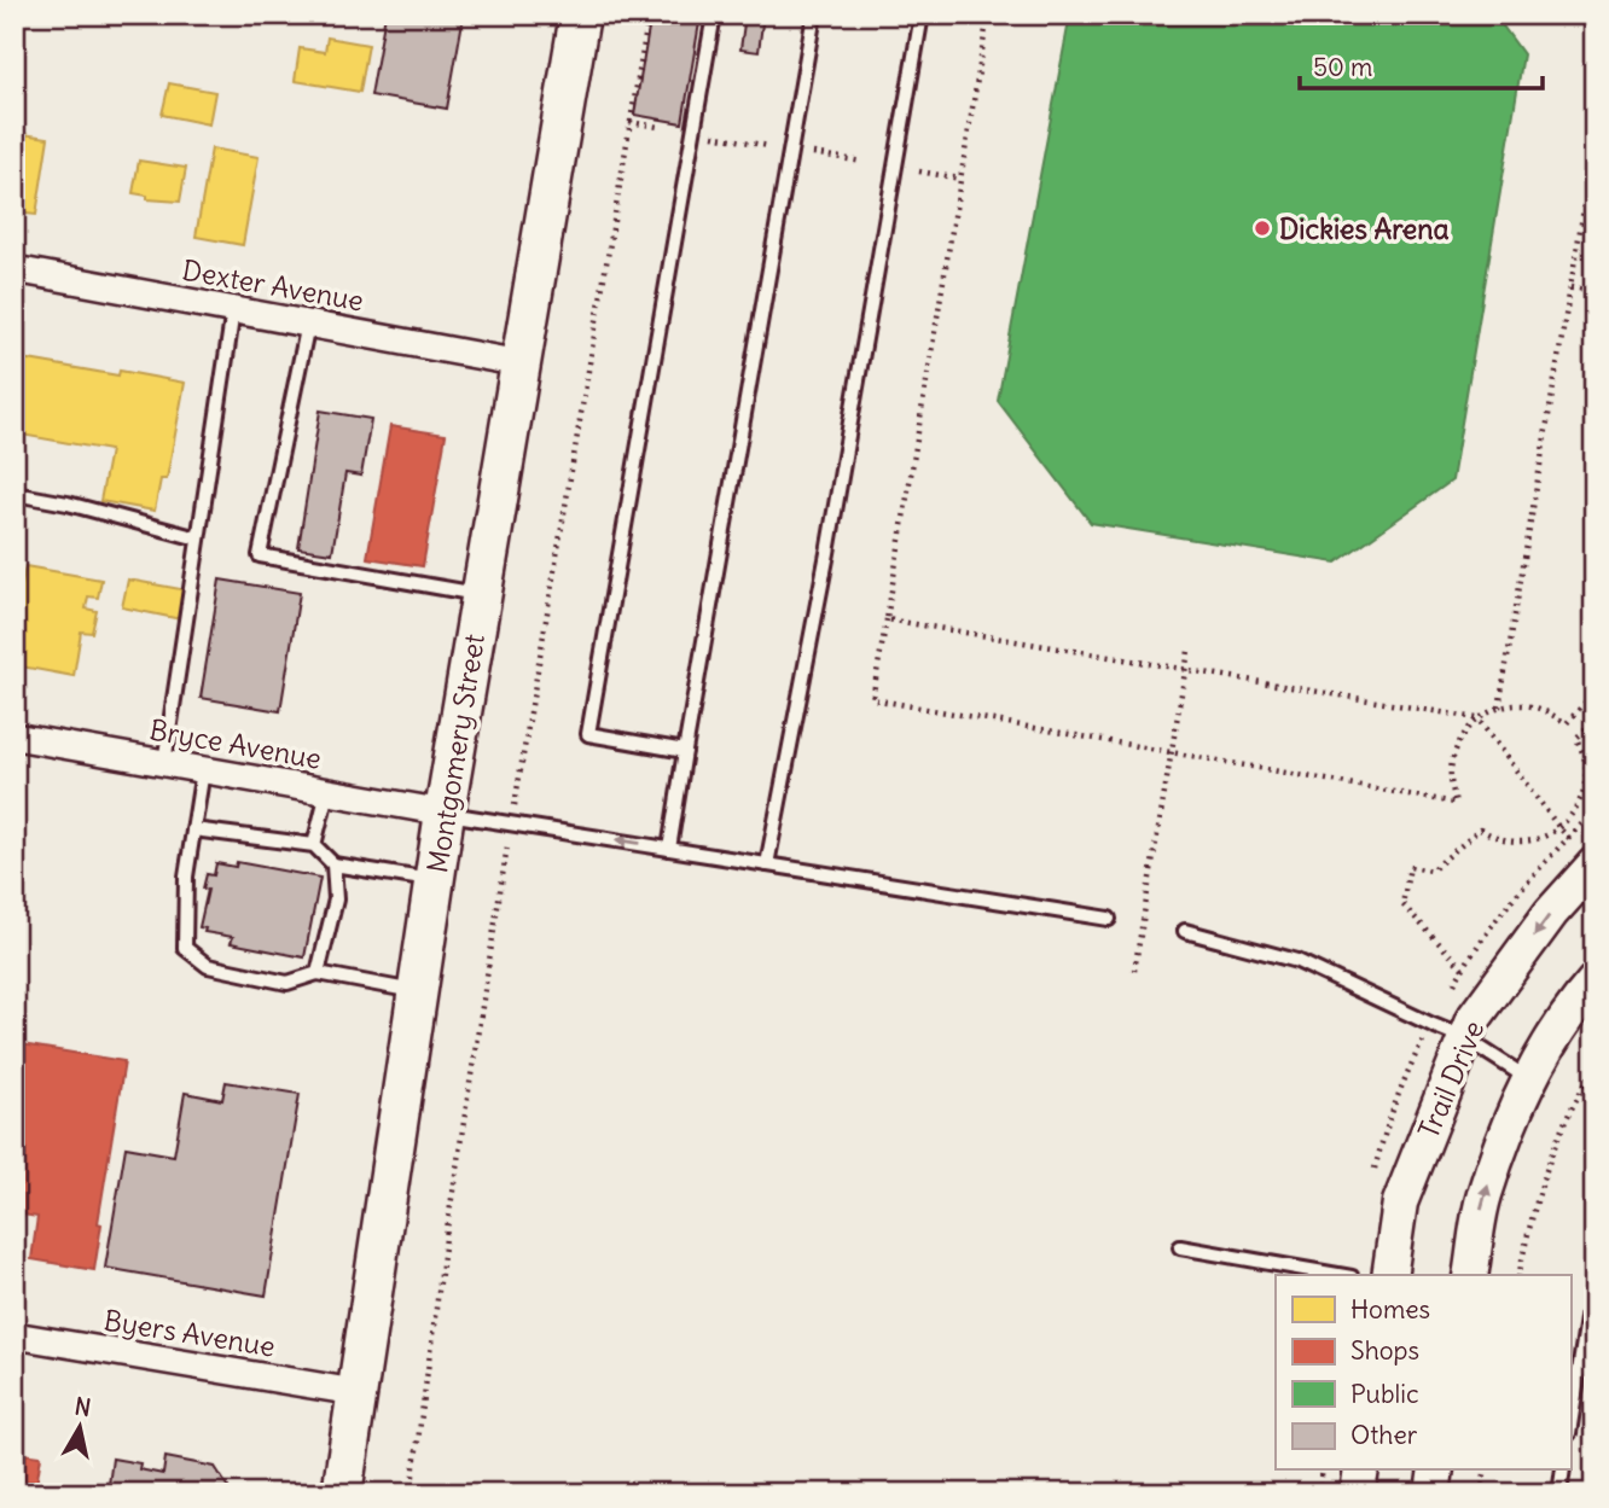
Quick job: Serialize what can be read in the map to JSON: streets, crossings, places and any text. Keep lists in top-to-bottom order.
{
  "streets": {
    "main road": ["Montgomery Street"],
    "street": [
      "Dexter Avenue",
      "Bryce Avenue",
      "Trail Drive",
      "Byers Avenue"
    ]
  },
  "crossings": [
    ["Dexter Avenue", "Montgomery Street"],
    ["Bryce Avenue", "Montgomery Street"],
    ["Montgomery Street", "Byers Avenue"]
  ],
  "places": ["Dickies Arena"],
  "legend": [
    "Homes",
    "Shops",
    "Public",
    "Other"
  ],
  "scale_bar": "50 m",
  "north": "top"
}
